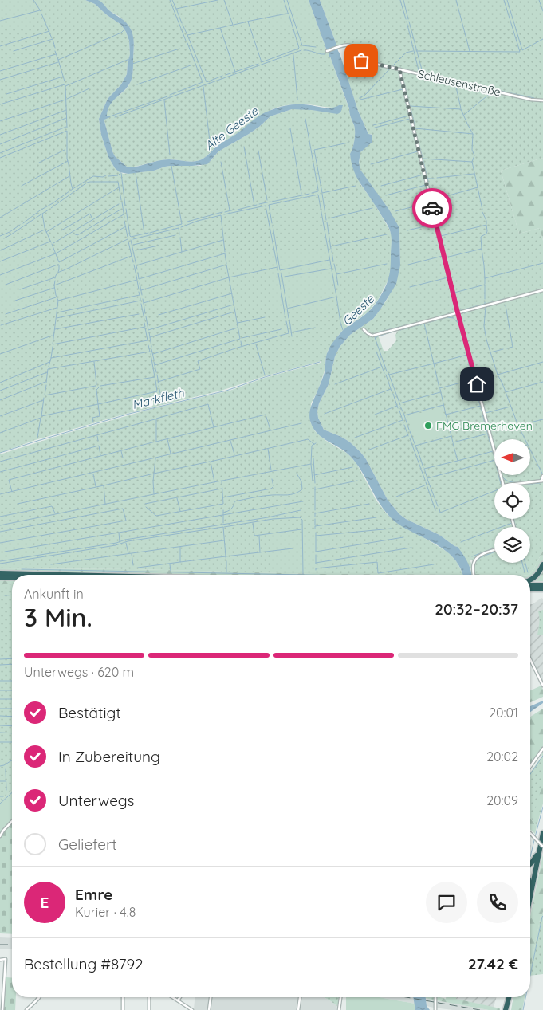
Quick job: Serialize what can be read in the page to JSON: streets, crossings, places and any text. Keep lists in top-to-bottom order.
{
  "streets": {
    "street": ["Schleusenstraße"]
  },
  "water": ["Alte Geeste", "Geeste", "Markfleth"],
  "places": ["FMG Bremerhaven"],
  "north": "left",
  "page": {
    "heading": ["3 Min.", "Ankunft in", "20:32–20:37"],
    "panel": [
      "Emre",
      "Kurier · 4.8",
      "Bestellung #8792",
      "27.42 €"
    ],
    "bar": "Unterwegs · 620 m",
    "list": [
      ["Bestätigt", "20:01"],
      ["In Zubereitung", "20:02"],
      ["Unterwegs", "20:09"],
      "Geliefert"
    ],
    "round": "E"
  }
}
